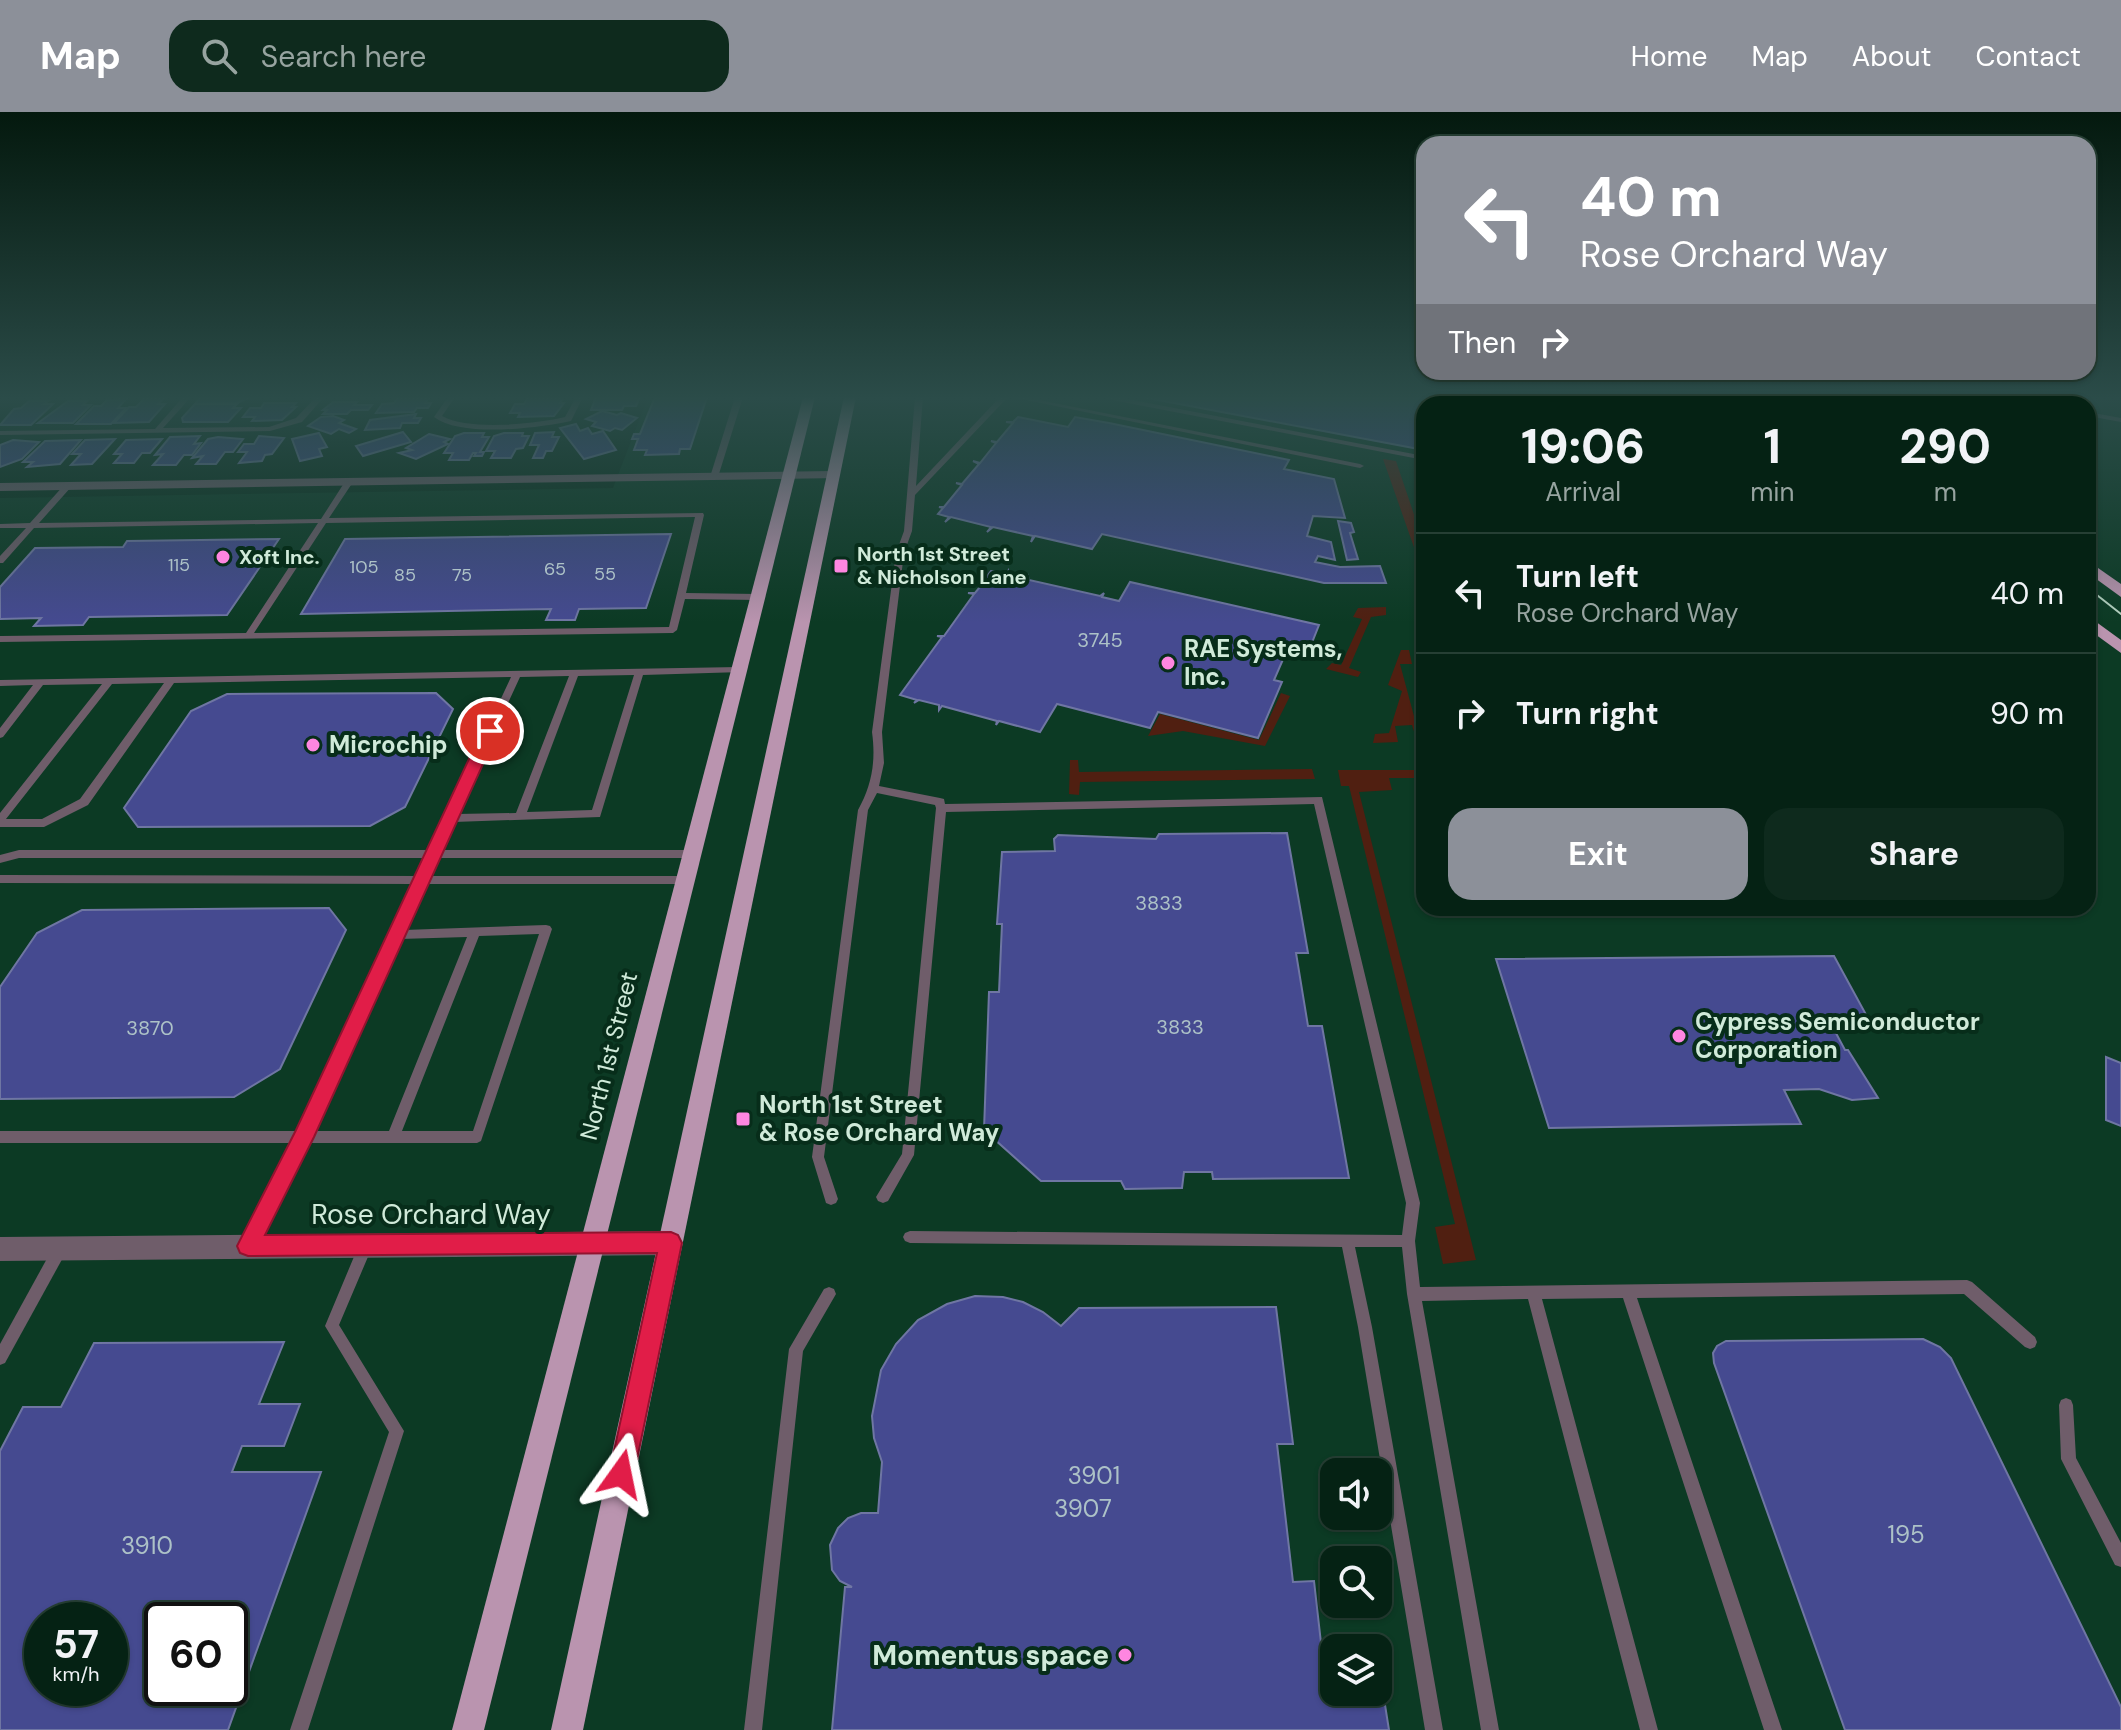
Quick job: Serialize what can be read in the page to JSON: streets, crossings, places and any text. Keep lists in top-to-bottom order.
{
  "streets": {
    "main road": ["North 1st Street"],
    "street": ["Rose Orchard Way"]
  },
  "crossings": [
    ["North 1st Street", "Rose Orchard Way"]
  ],
  "places": {
    "other": [
      "Xoft Inc.",
      "RAE Systems, Inc.",
      "Microchip",
      "Cypress Semiconductor Corporation",
      "Momentus space"
    ],
    "transit": ["North 1st Street & Nicholson Lane", "North 1st Street & Rose Orchard Way"]
  },
  "house_numbers": [
    "115",
    "105",
    "65",
    "55",
    "85",
    "75",
    "3745",
    "3833",
    "3833",
    "3870",
    "3901",
    "3907",
    "195",
    "3910"
  ],
  "page": {
    "header": "Map",
    "search": "Search here",
    "nav": [
      "Home",
      "Map",
      "About",
      "Contact"
    ],
    "turn": ["40 m", "Rose Orchard Way"],
    "then": "Then",
    "eta": [
      "19:06",
      "Arrival",
      "1",
      "min",
      "290",
      "m"
    ],
    "list": [
      {
        "name": "Turn left",
        "note": "Rose Orchard Way",
        "value": "40 m"
      },
      {
        "name": "Turn right",
        "value": "90 m"
      }
    ],
    "buttons": ["Exit", "Share"],
    "speed": "57 km/h",
    "limit": "60"
  }
}
